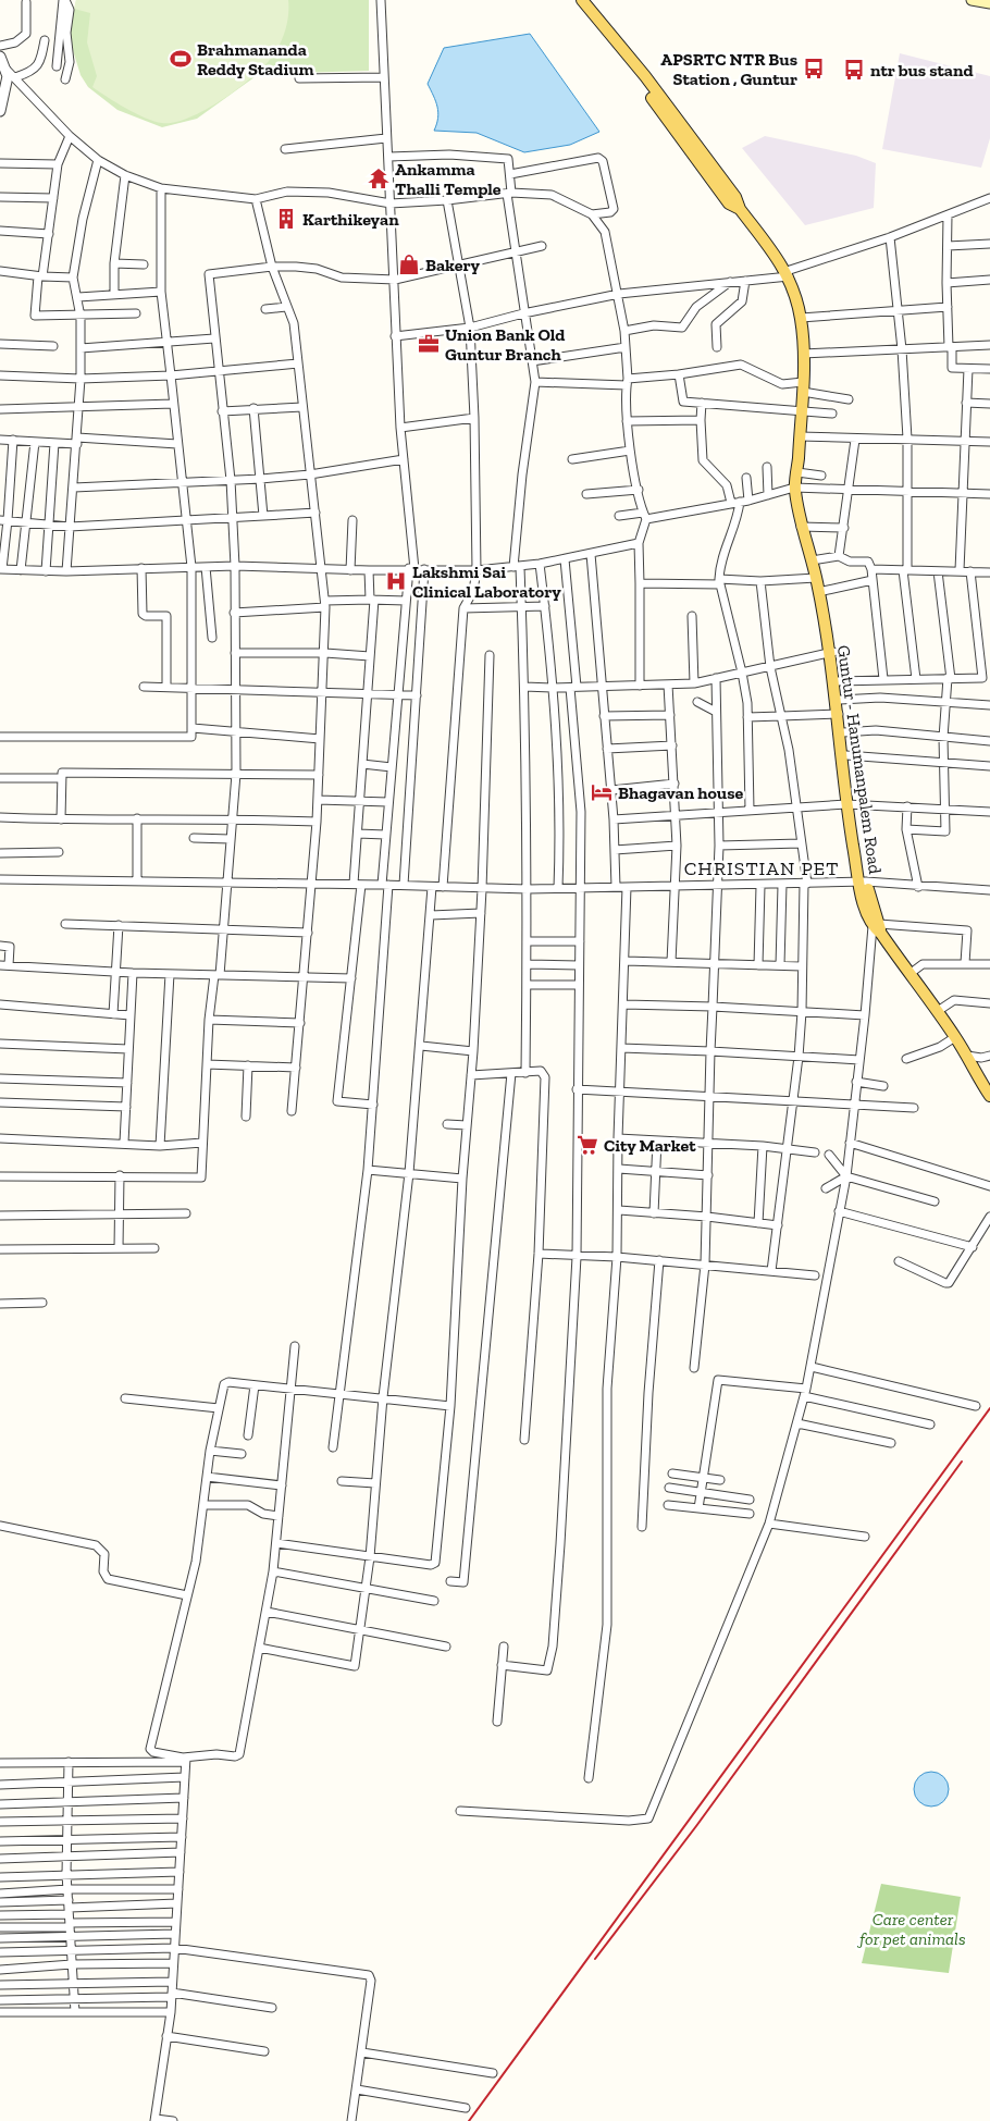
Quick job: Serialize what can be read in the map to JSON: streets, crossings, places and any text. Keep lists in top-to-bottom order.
{
  "streets": {
    "main road": ["Guntur - Hanumanpalem Road"]
  },
  "districts": ["CHRISTIAN PET"],
  "parks": ["Care center for pet animals"],
  "places": {
    "sports": ["Brahmananda Reddy Stadium"],
    "bus stop": ["APSRTC NTR Bus Station , Guntur", "ntr bus stand"],
    "temple": ["Ankamma Thalli Temple"],
    "building": ["Karthikeyan"],
    "shop": ["Bakery"],
    "office": ["Union Bank Old Guntur Branch"],
    "hospital": ["Lakshmi Sai Clinical Laboratory"],
    "hotel": ["Bhagavan house"],
    "supermarket": ["City Market"]
  }
}
